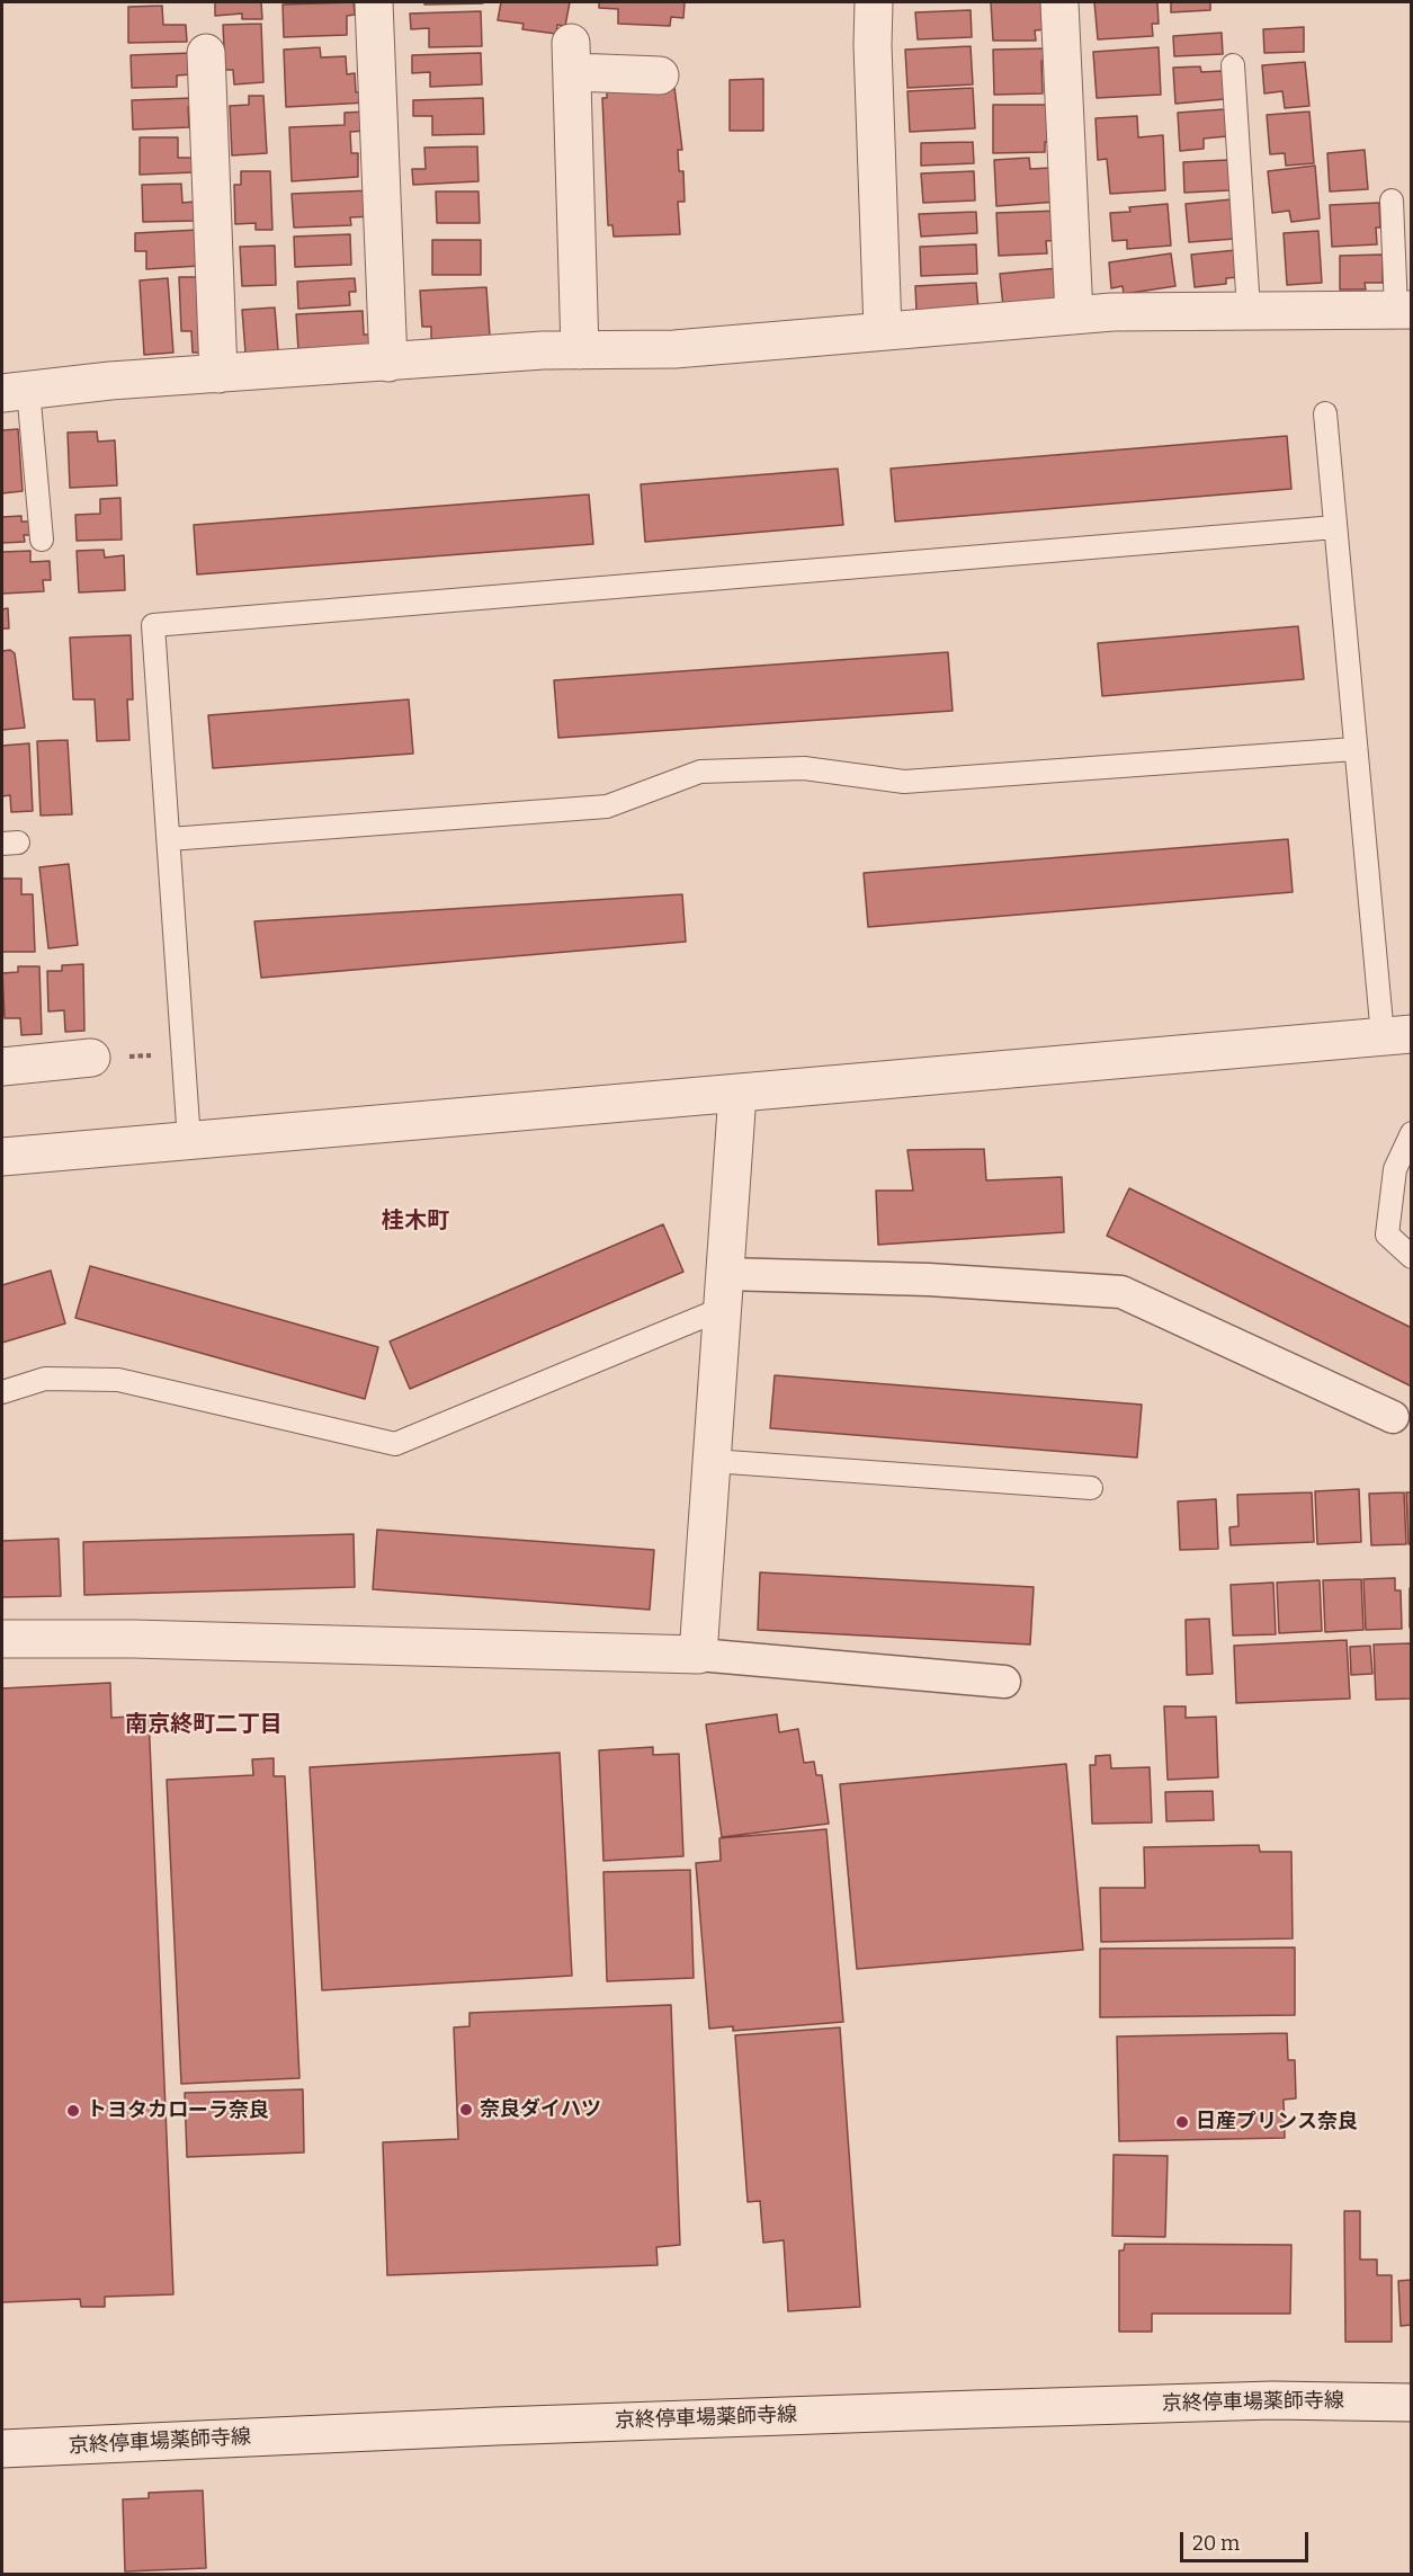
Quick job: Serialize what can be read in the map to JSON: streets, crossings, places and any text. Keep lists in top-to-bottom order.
{
  "streets": {
    "street": ["京終停車場薬師寺線"]
  },
  "districts": ["桂木町", "南京終町二丁目"],
  "places": ["奈良ダイハツ", "トヨタカローラ奈良", "日産プリンス奈良"],
  "scale_bar": "20 m"
}
